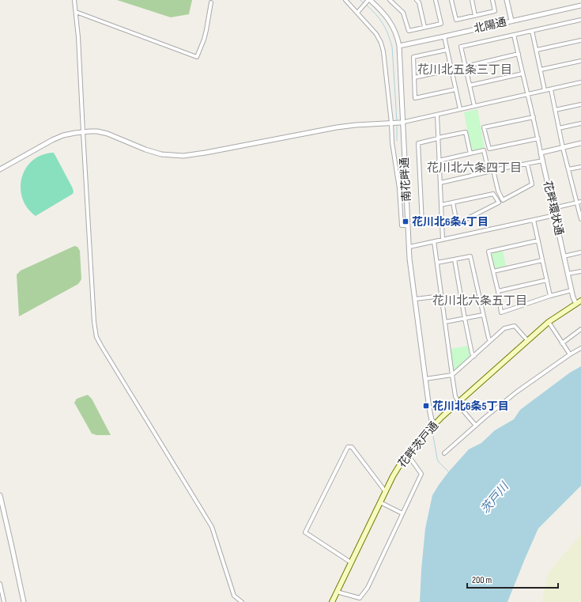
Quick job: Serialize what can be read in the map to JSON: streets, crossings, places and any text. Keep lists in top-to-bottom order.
{
  "streets": {
    "main road": ["花畔茨戸通"],
    "street": ["北陽通", "南花畔通", "花畔環状通"]
  },
  "crossings": [
    ["北陽通", "南花畔通"],
    ["南花畔通", "花畔茨戸通"],
    ["花畔環状通", "花畔茨戸通"]
  ],
  "districts": ["花川北五条三丁目", "花川北六条四丁目", "花川北六条五丁目"],
  "water": ["茨戸川"],
  "places": {
    "transit": ["花川北6条4丁目", "花川北6条5丁目"]
  },
  "scale_bar": "200 m"
}
